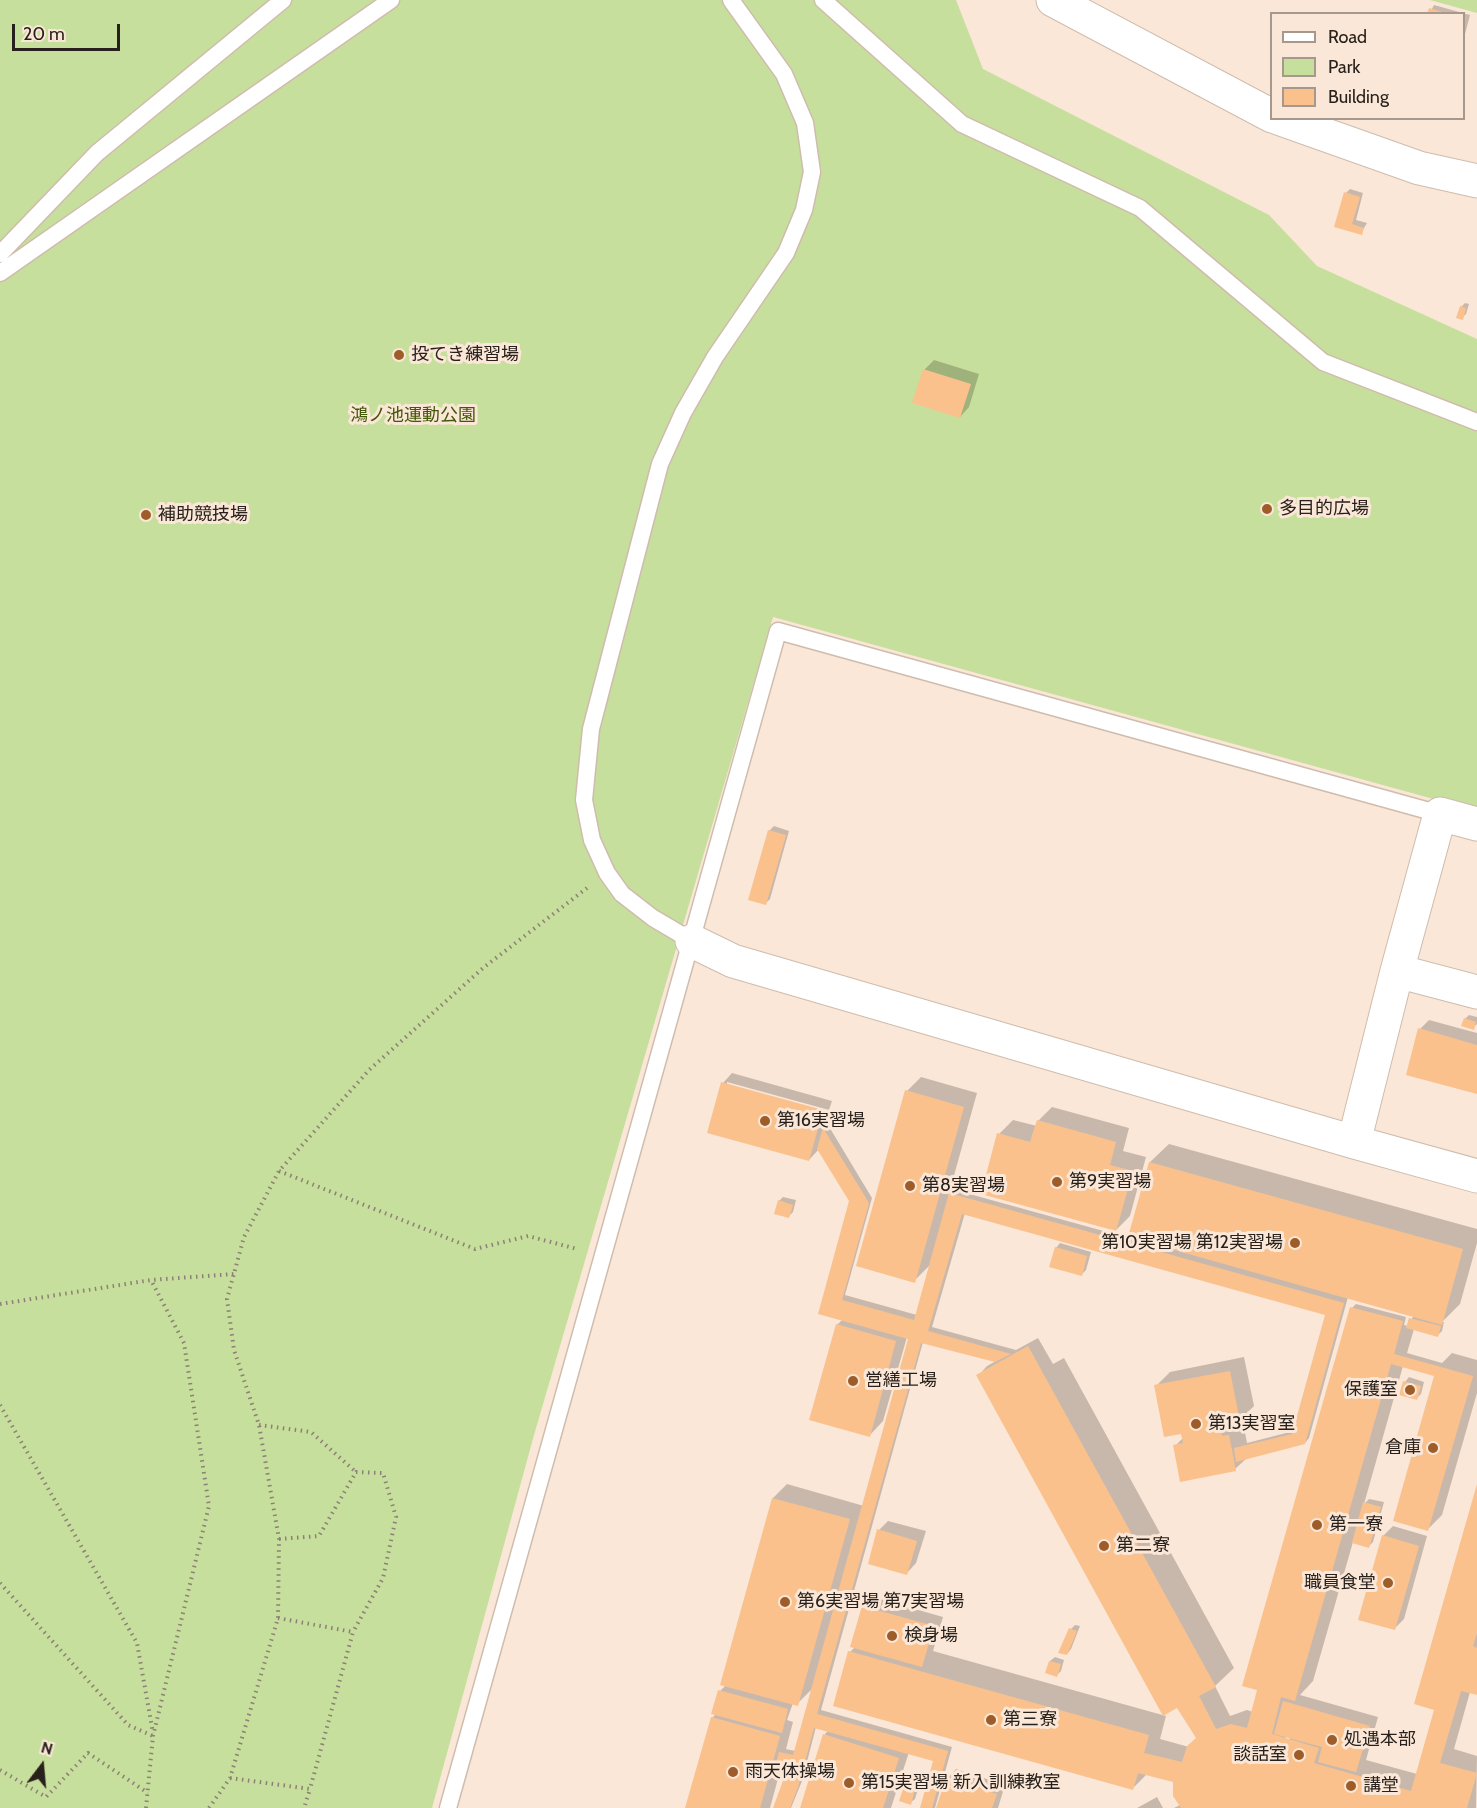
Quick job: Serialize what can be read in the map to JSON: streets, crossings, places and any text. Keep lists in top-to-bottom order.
{
  "parks": ["鴻ノ池運動公園"],
  "places": [
    "投てき練習場",
    "多目的広場",
    "補助競技場",
    "第16実習場",
    "第9実習場",
    "第8実習場",
    "第10実習場 第12実習場",
    "営繕工場",
    "保護室",
    "第13実習室",
    "倉庫",
    "第一寮",
    "第二寮",
    "職員食堂",
    "第6実習場 第7実習場",
    "検身場",
    "第三寮",
    "処遇本部",
    "談話室",
    "雨天体操場",
    "第15実習場 新入訓練教室",
    "講堂"
  ],
  "legend": ["Road", "Park", "Building"],
  "scale_bar": "20 m",
  "north": "top"
}
